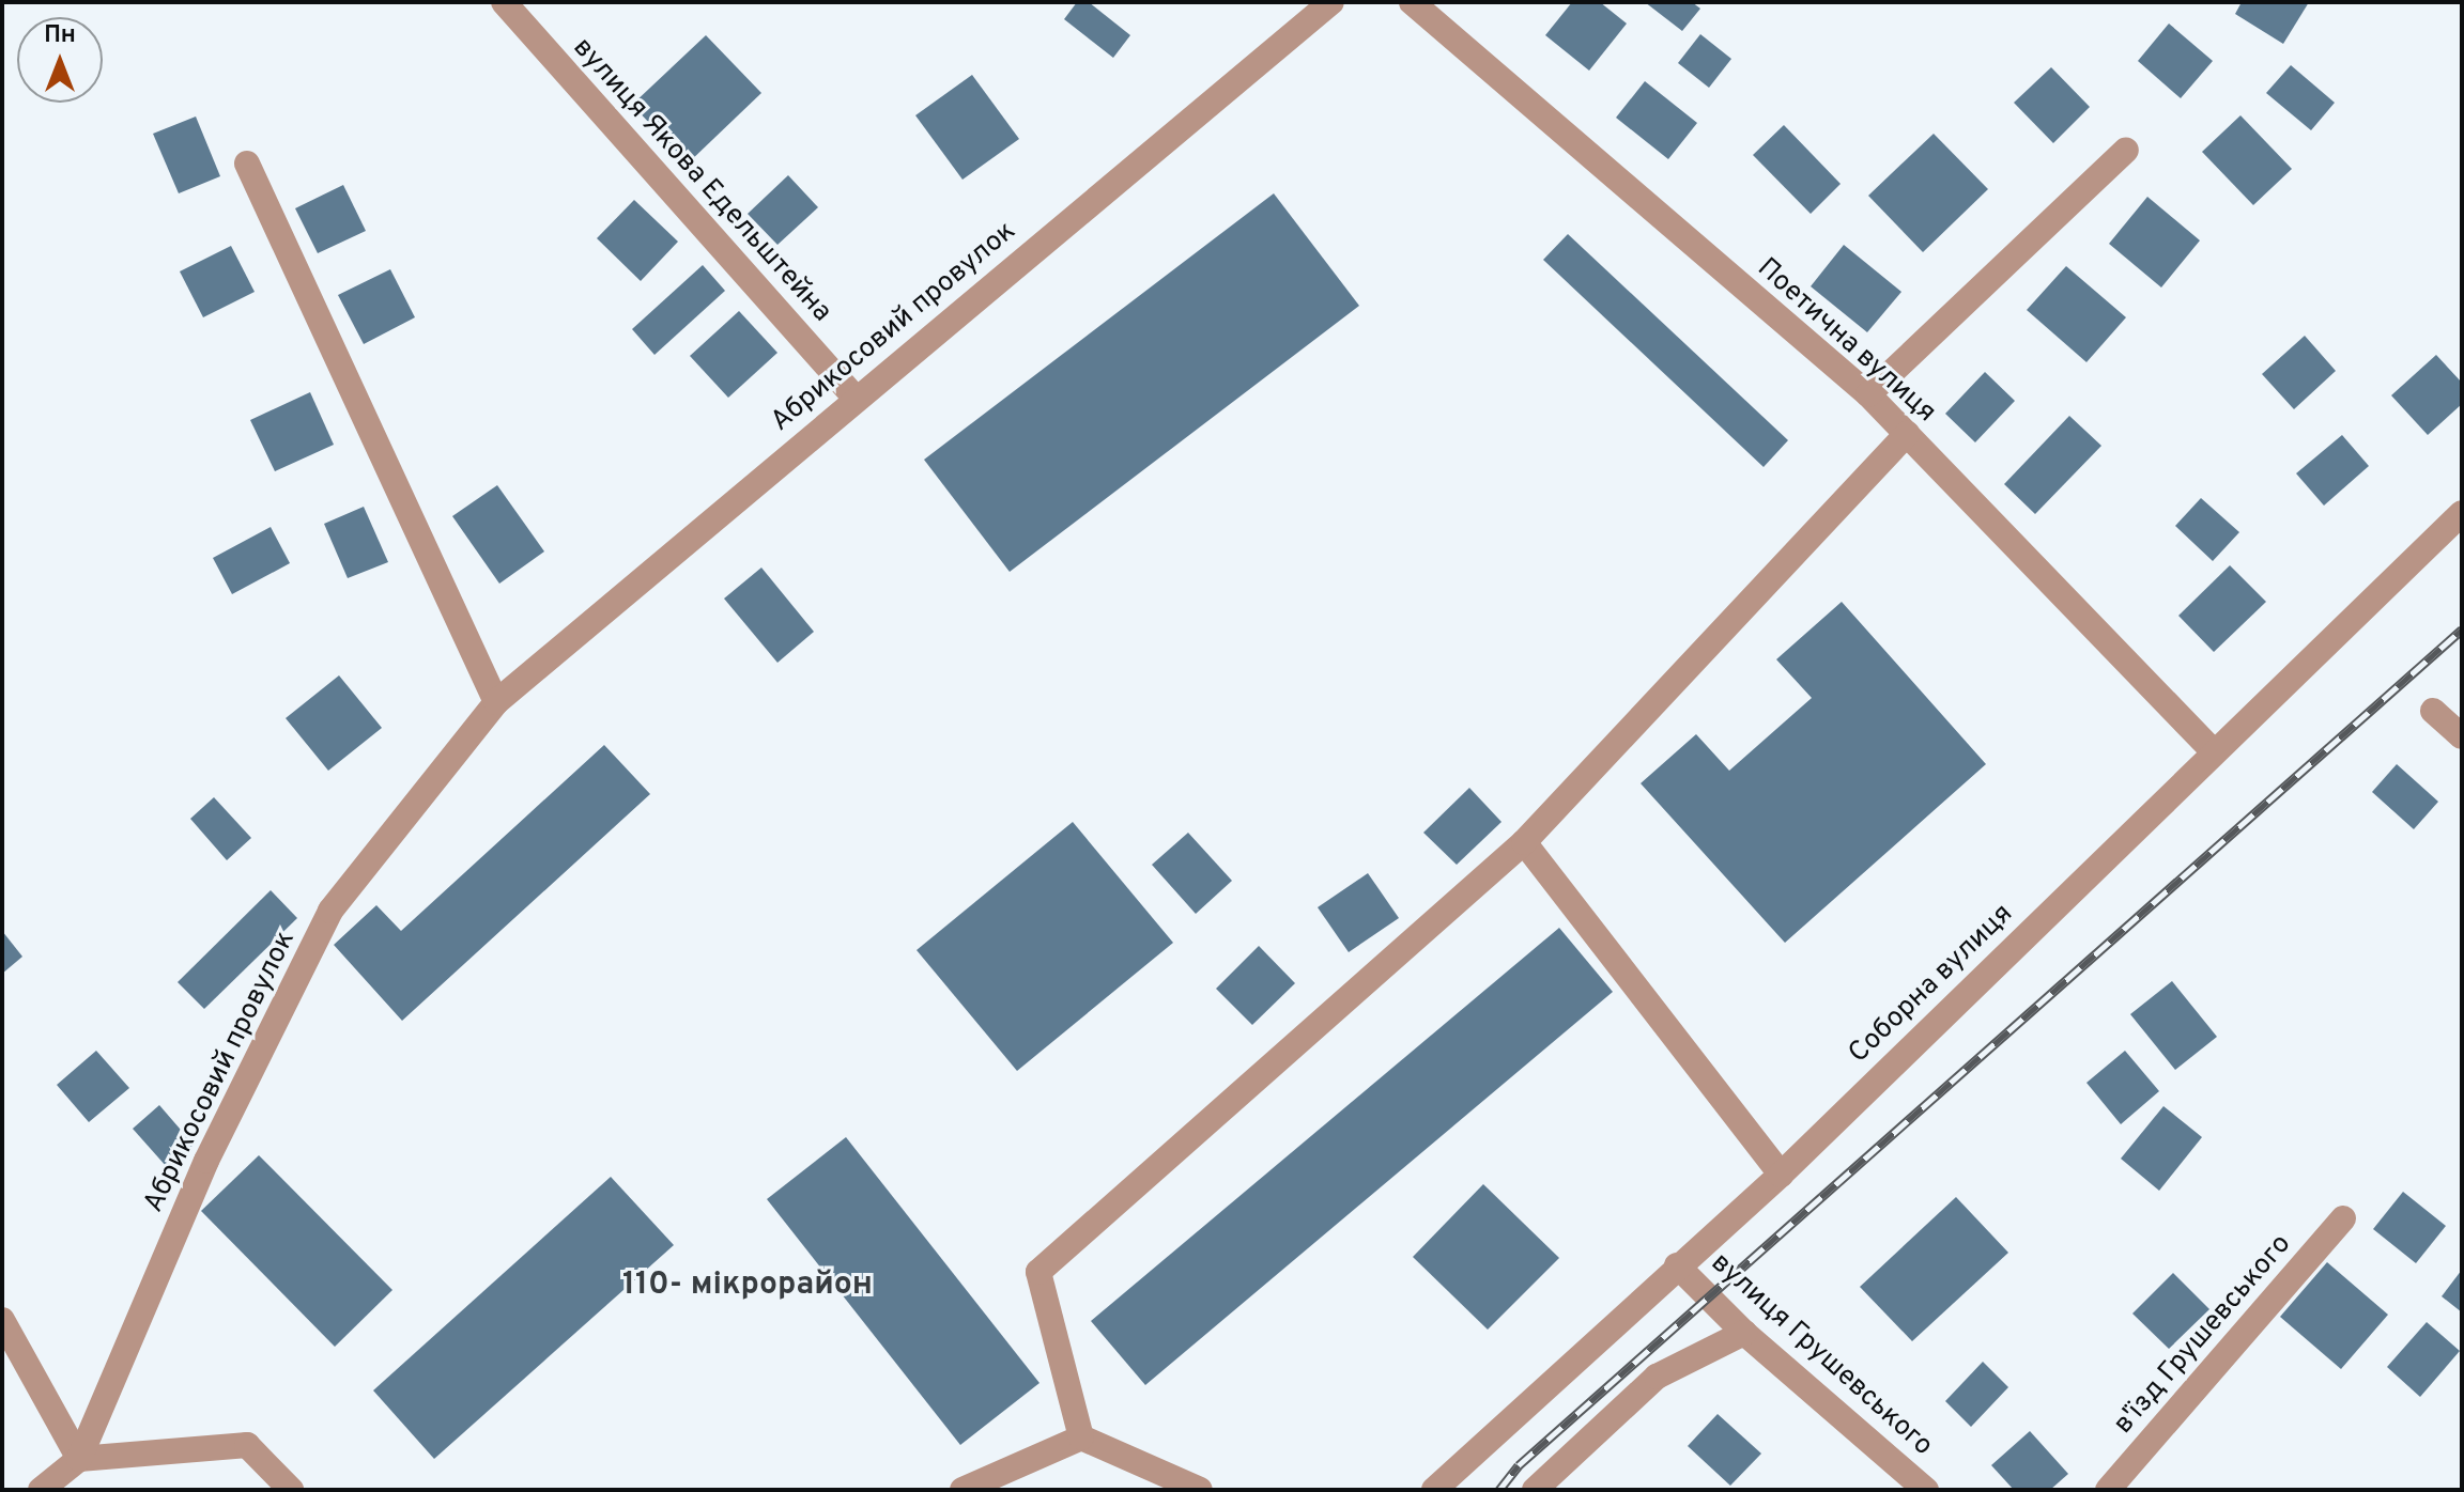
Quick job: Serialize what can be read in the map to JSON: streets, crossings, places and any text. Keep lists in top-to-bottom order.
{
  "streets": {
    "street": [
      "вулиця Якова Едельштейна",
      "Абрикосовий провулок",
      "Поетична вулиця",
      "Соборна вулиця",
      "в'їзд Грушевського",
      "вулиця Грушевського"
    ]
  },
  "crossings": [
    ["вулиця Якова Едельштейна", "Абрикосовий провулок"],
    ["Поетична вулиця", "Соборна вулиця"],
    ["Соборна вулиця", "вулиця Грушевського"]
  ],
  "districts": ["110- мікрорайон"],
  "north": "top"
}
